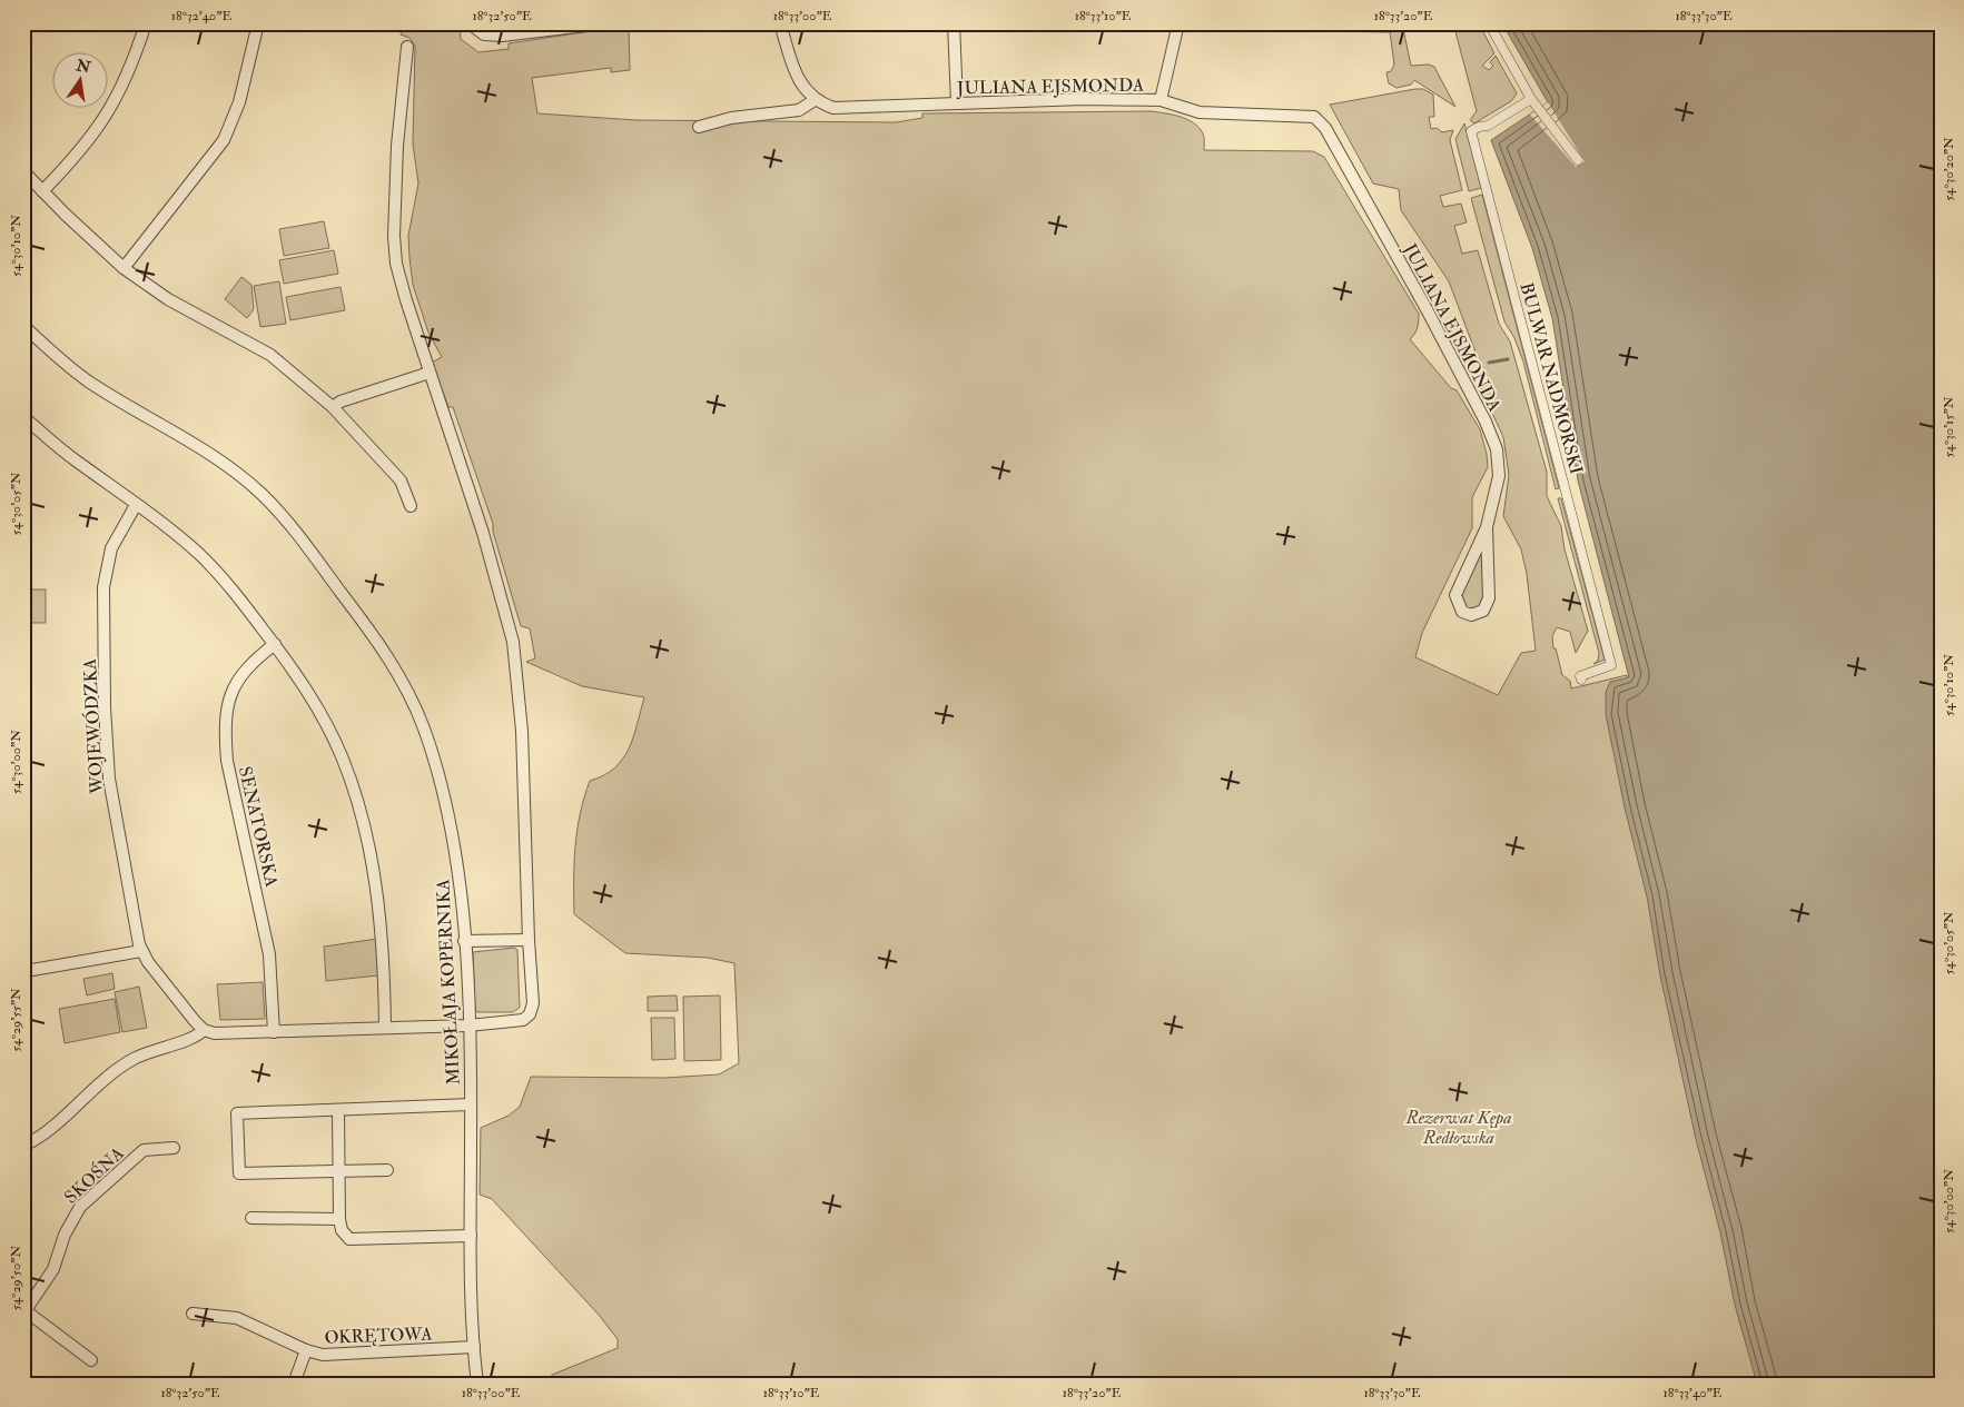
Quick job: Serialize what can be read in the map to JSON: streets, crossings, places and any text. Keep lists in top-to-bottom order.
{
  "streets": {
    "street": [
      "JULIANA EJSMONDA",
      "BULWAR NADMORSKI",
      "WOJEWÓDZKA",
      "SENATORSKA",
      "MIKOŁAJA KOPERNIKA",
      "SKOŚNA",
      "OKRĘTOWA"
    ]
  },
  "crossings": [
    ["MIKOŁAJA KOPERNIKA", "OKRĘTOWA"]
  ],
  "parks": ["Rezerwat Kępa Redłowska"],
  "north": "top",
  "coordinates": [
    "18°32'40\"E",
    "18°32'50\"E",
    "18°33'00\"E",
    "18°33'10\"E",
    "18°33'20\"E",
    "18°33'30\"E",
    "54°30'20\"N",
    "54°30'10\"N",
    "54°30'15\"N",
    "54°30'05\"N",
    "54°30'00\"N",
    "54°29'55\"N",
    "54°29'50\"N",
    "18°33'40\"E"
  ]
}
